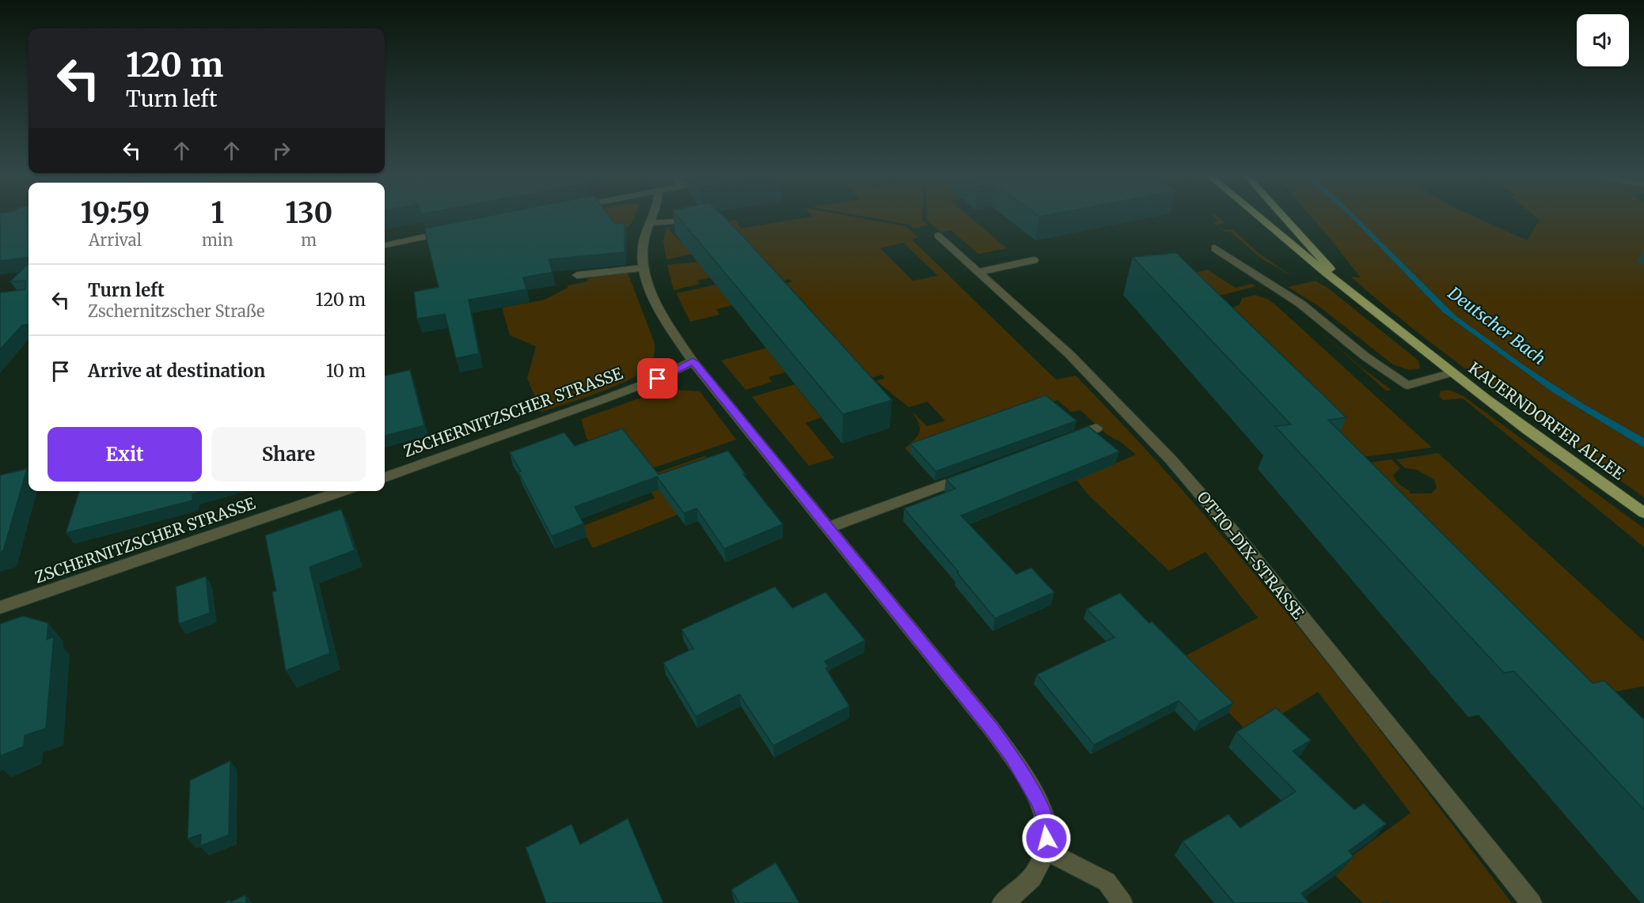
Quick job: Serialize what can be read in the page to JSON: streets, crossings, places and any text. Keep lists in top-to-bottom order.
{
  "streets": {
    "main road": ["KAUERNDORFER ALLEE"],
    "street": ["ZSCHERNITZSCHER STRASSE", "OTTO-DIX-STRASSE"]
  },
  "water": ["Deutscher Bach"],
  "page": {
    "turn": ["120 m", "Turn left"],
    "eta": [
      "19:59",
      "Arrival",
      "1",
      "min",
      "130",
      "m"
    ],
    "list": [
      {
        "name": "Turn left",
        "note": "Zschernitzscher Straße",
        "value": "120 m"
      },
      {
        "name": "Arrive at destination",
        "value": "10 m"
      }
    ],
    "buttons": ["Exit", "Share"]
  }
}
